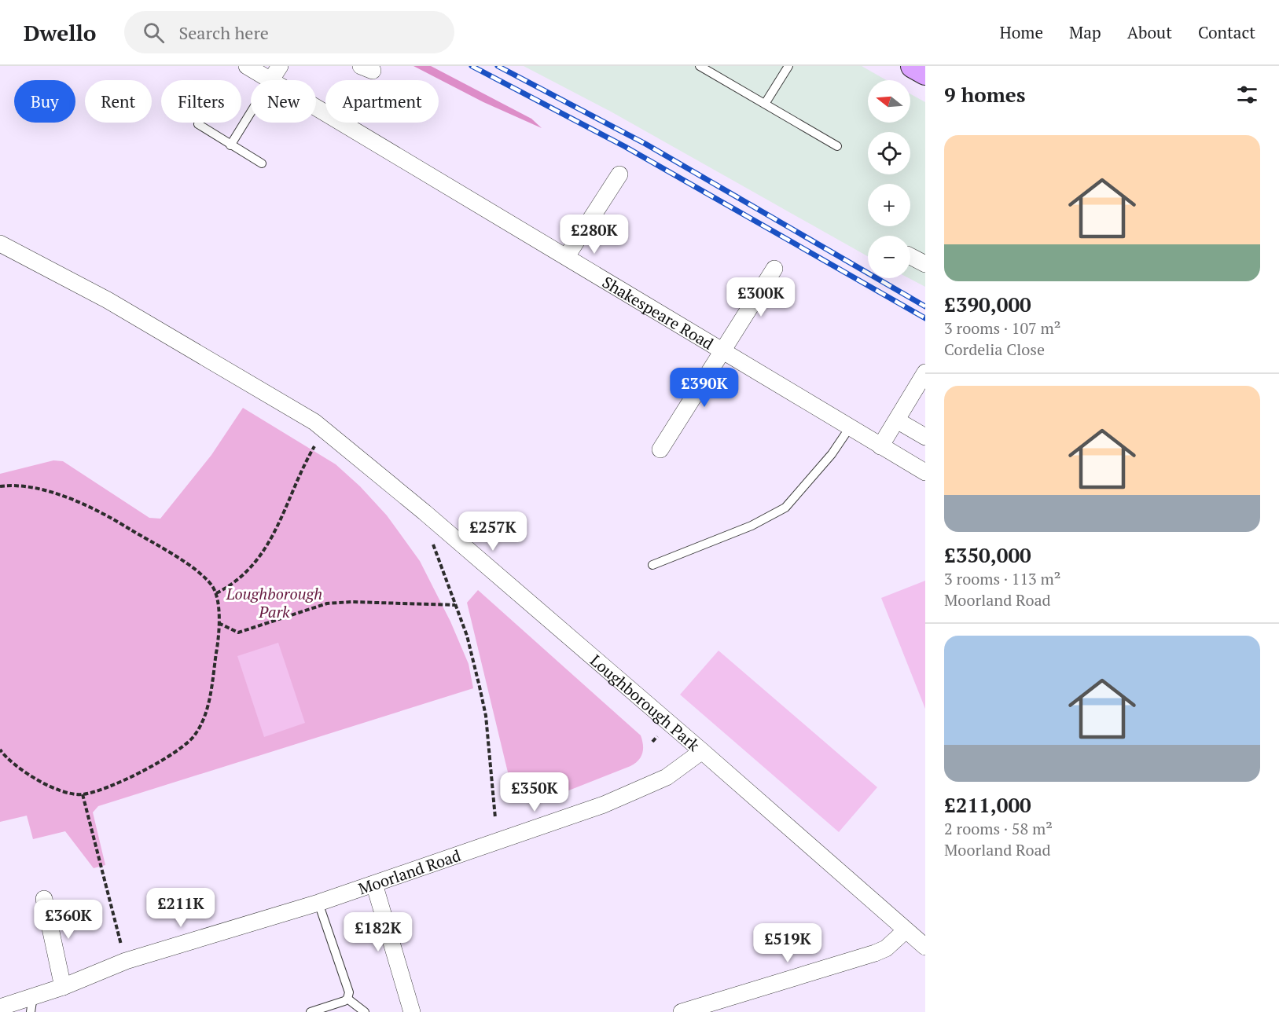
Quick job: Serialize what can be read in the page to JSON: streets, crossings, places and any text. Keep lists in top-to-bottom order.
{
  "streets": {
    "street": ["Shakespeare Road", "Loughborough Park", "Moorland Road"]
  },
  "crossings": [
    ["Loughborough Park", "Moorland Road"]
  ],
  "parks": ["Loughborough Park"],
  "north": "left",
  "page": {
    "header": "Dwello",
    "search": "Search here",
    "nav": [
      "Home",
      "Map",
      "About",
      "Contact"
    ],
    "heading": "9 homes",
    "map_buttons": ["+", "−"],
    "chip": [
      "Buy",
      "Rent",
      "Filters",
      "New",
      "Apartment"
    ],
    "list": [
      {
        "name": "£390,000",
        "note": "3 rooms · 107 m² · Cordelia Close"
      },
      {
        "name": "£350,000",
        "note": "3 rooms · 113 m² · Moorland Road"
      },
      {
        "name": "£211,000",
        "note": "2 rooms · 58 m² · Moorland Road"
      }
    ],
    "price": [
      "£280K",
      "£300K",
      "£390K",
      "£257K",
      "£350K",
      "£211K",
      "£360K",
      "£182K",
      "£519K"
    ]
  }
}
